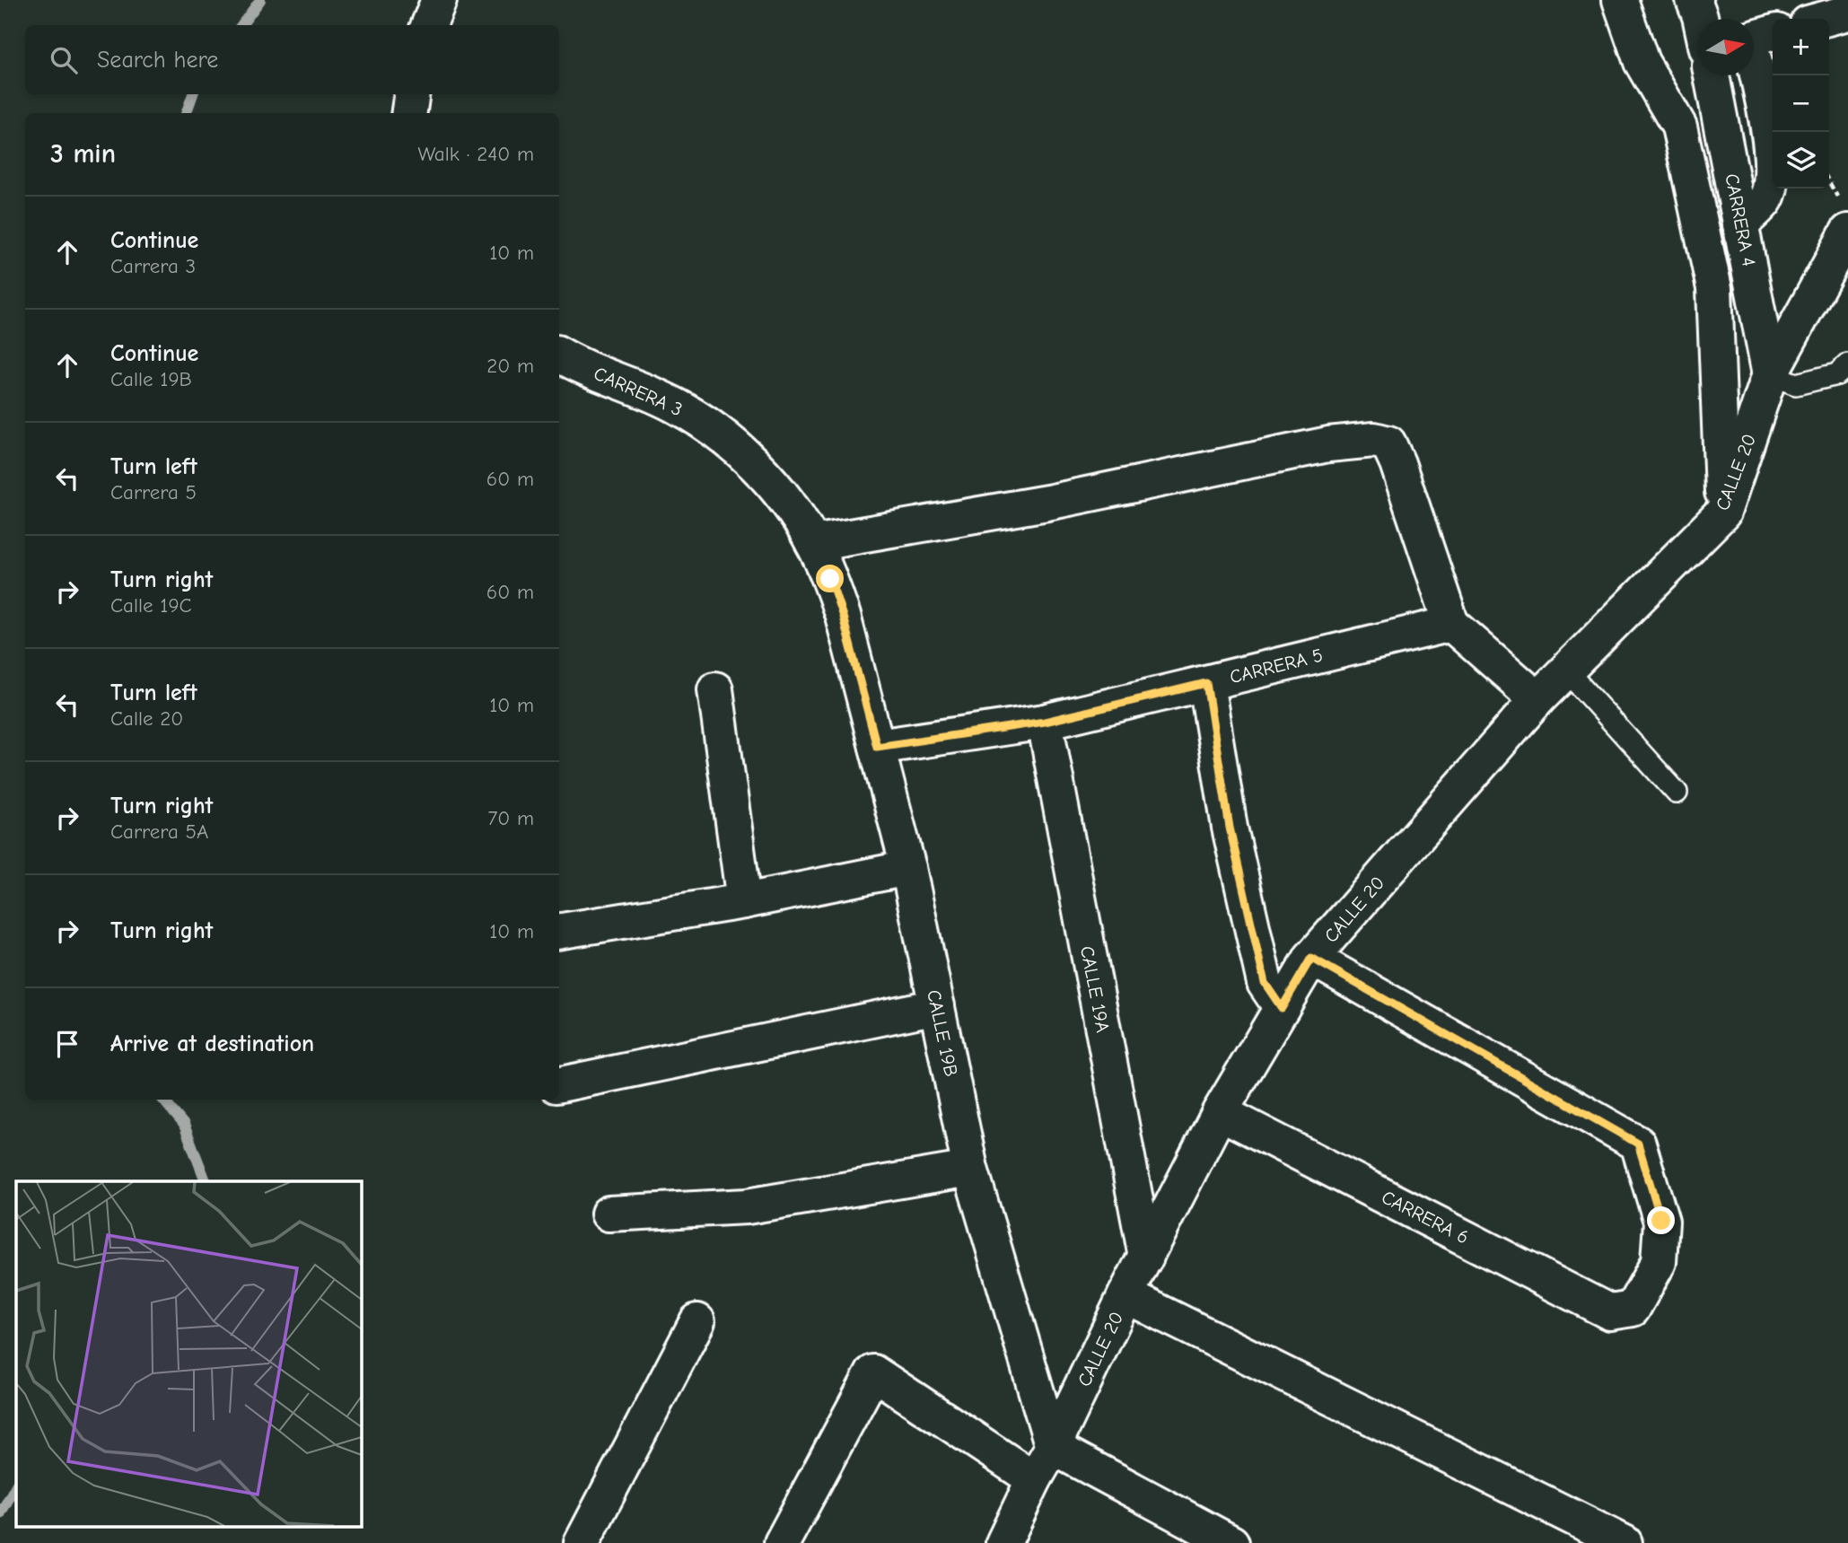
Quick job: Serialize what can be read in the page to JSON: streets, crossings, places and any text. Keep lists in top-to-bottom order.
{
  "streets": {
    "street": [
      "CARRERA 4",
      "CARRERA 3",
      "CALLE 20",
      "CARRERA 5",
      "CALLE 19A",
      "CALLE 19B",
      "CARRERA 6"
    ]
  },
  "crossings": [
    ["CARRERA 4", "CALLE 20"],
    ["CARRERA 3", "CALLE 19B"],
    ["CALLE 20", "CALLE 19A"],
    ["CALLE 20", "CALLE 19B"],
    ["CALLE 20", "CARRERA 6"],
    ["CARRERA 5", "CALLE 19A"],
    ["CARRERA 5", "CALLE 19B"]
  ],
  "north": "right",
  "page": {
    "map_buttons": ["+", "−"],
    "search": "Search here",
    "heading": ["3 min", "Walk · 240 m"],
    "list": [
      ["Continue", "Carrera 3", "10 m"],
      ["Continue", "Calle 19B", "20 m"],
      ["Turn left", "Carrera 5", "60 m"],
      ["Turn right", "Calle 19C", "60 m"],
      ["Turn left", "Calle 20", "10 m"],
      ["Turn right", "Carrera 5A", "70 m"],
      ["Turn right", "10 m"],
      "Arrive at destination"
    ]
  }
}
